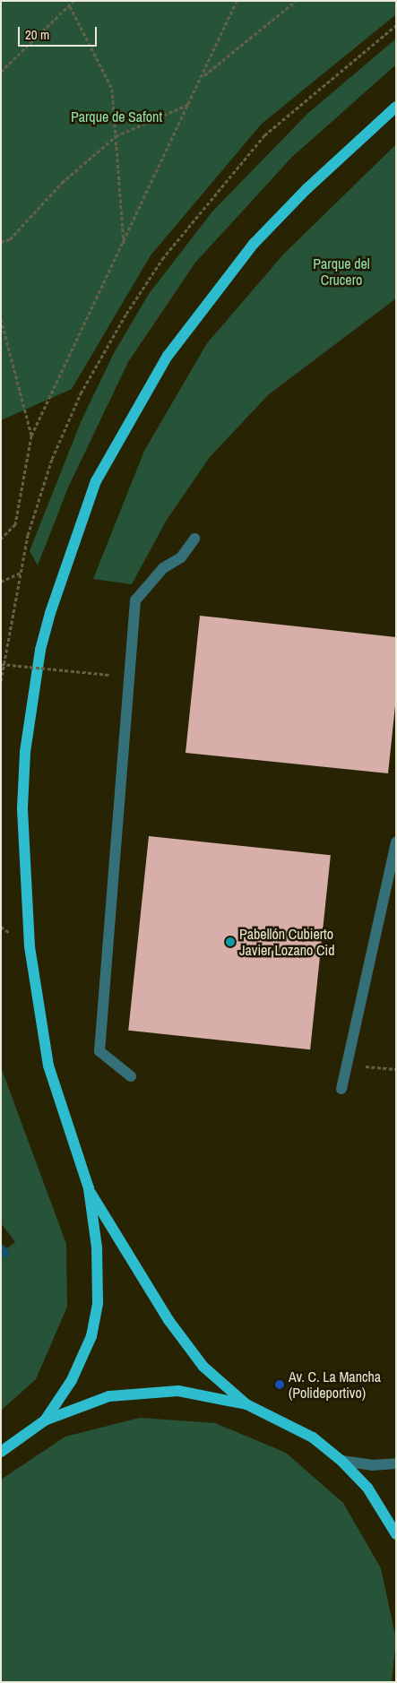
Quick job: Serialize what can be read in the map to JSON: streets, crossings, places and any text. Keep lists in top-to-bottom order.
{
  "parks": ["Parque de Safont", "Parque del Crucero"],
  "places": ["Pabellón Cubierto Javier Lozano Cid", "Av. C. La Mancha (Polideportivo)"],
  "scale_bar": "20 m"
}
